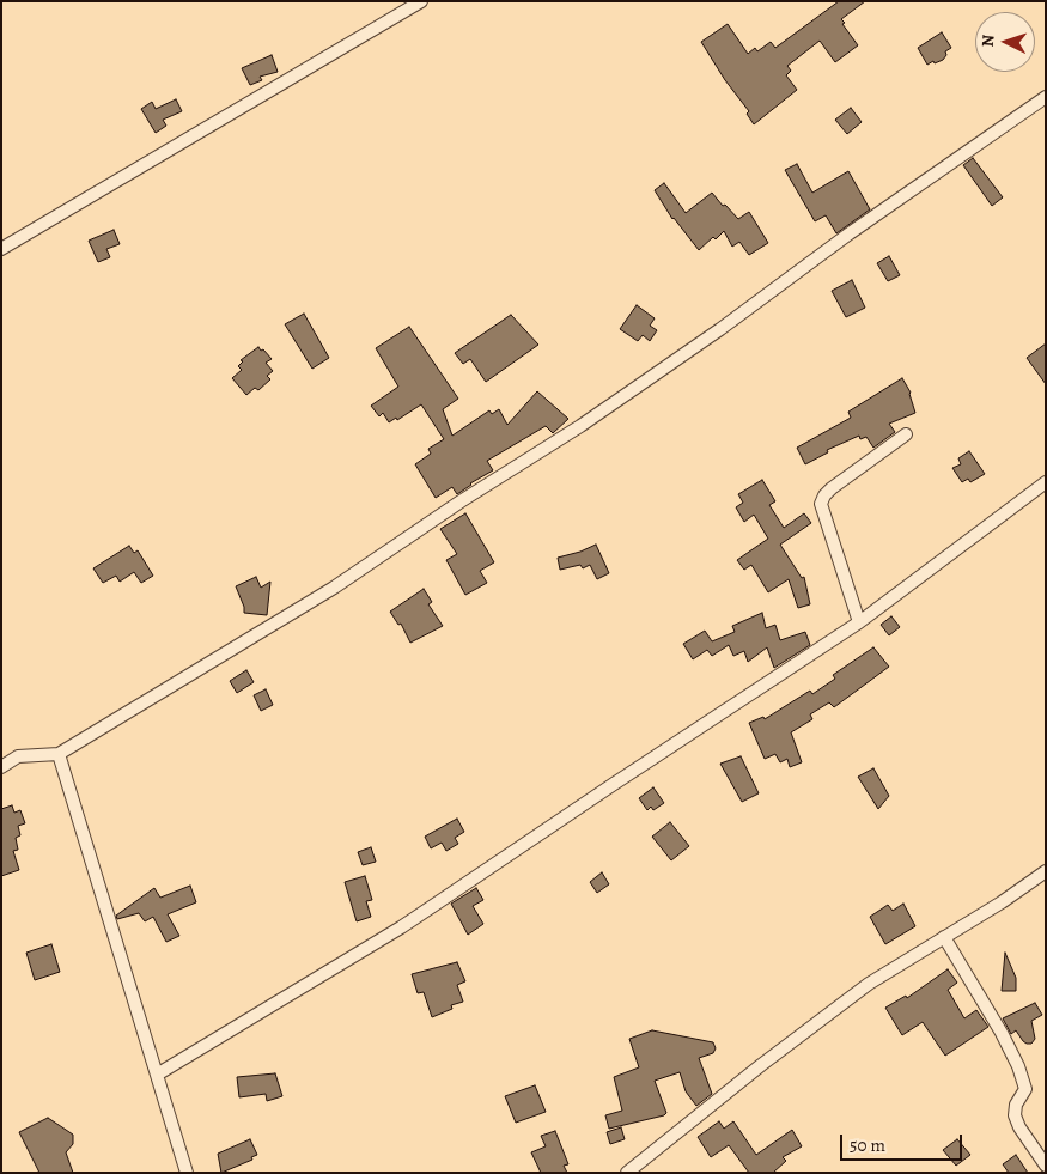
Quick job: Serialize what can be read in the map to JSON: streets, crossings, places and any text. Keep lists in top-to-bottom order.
{
  "scale_bar": "50 m",
  "north": "left"
}
